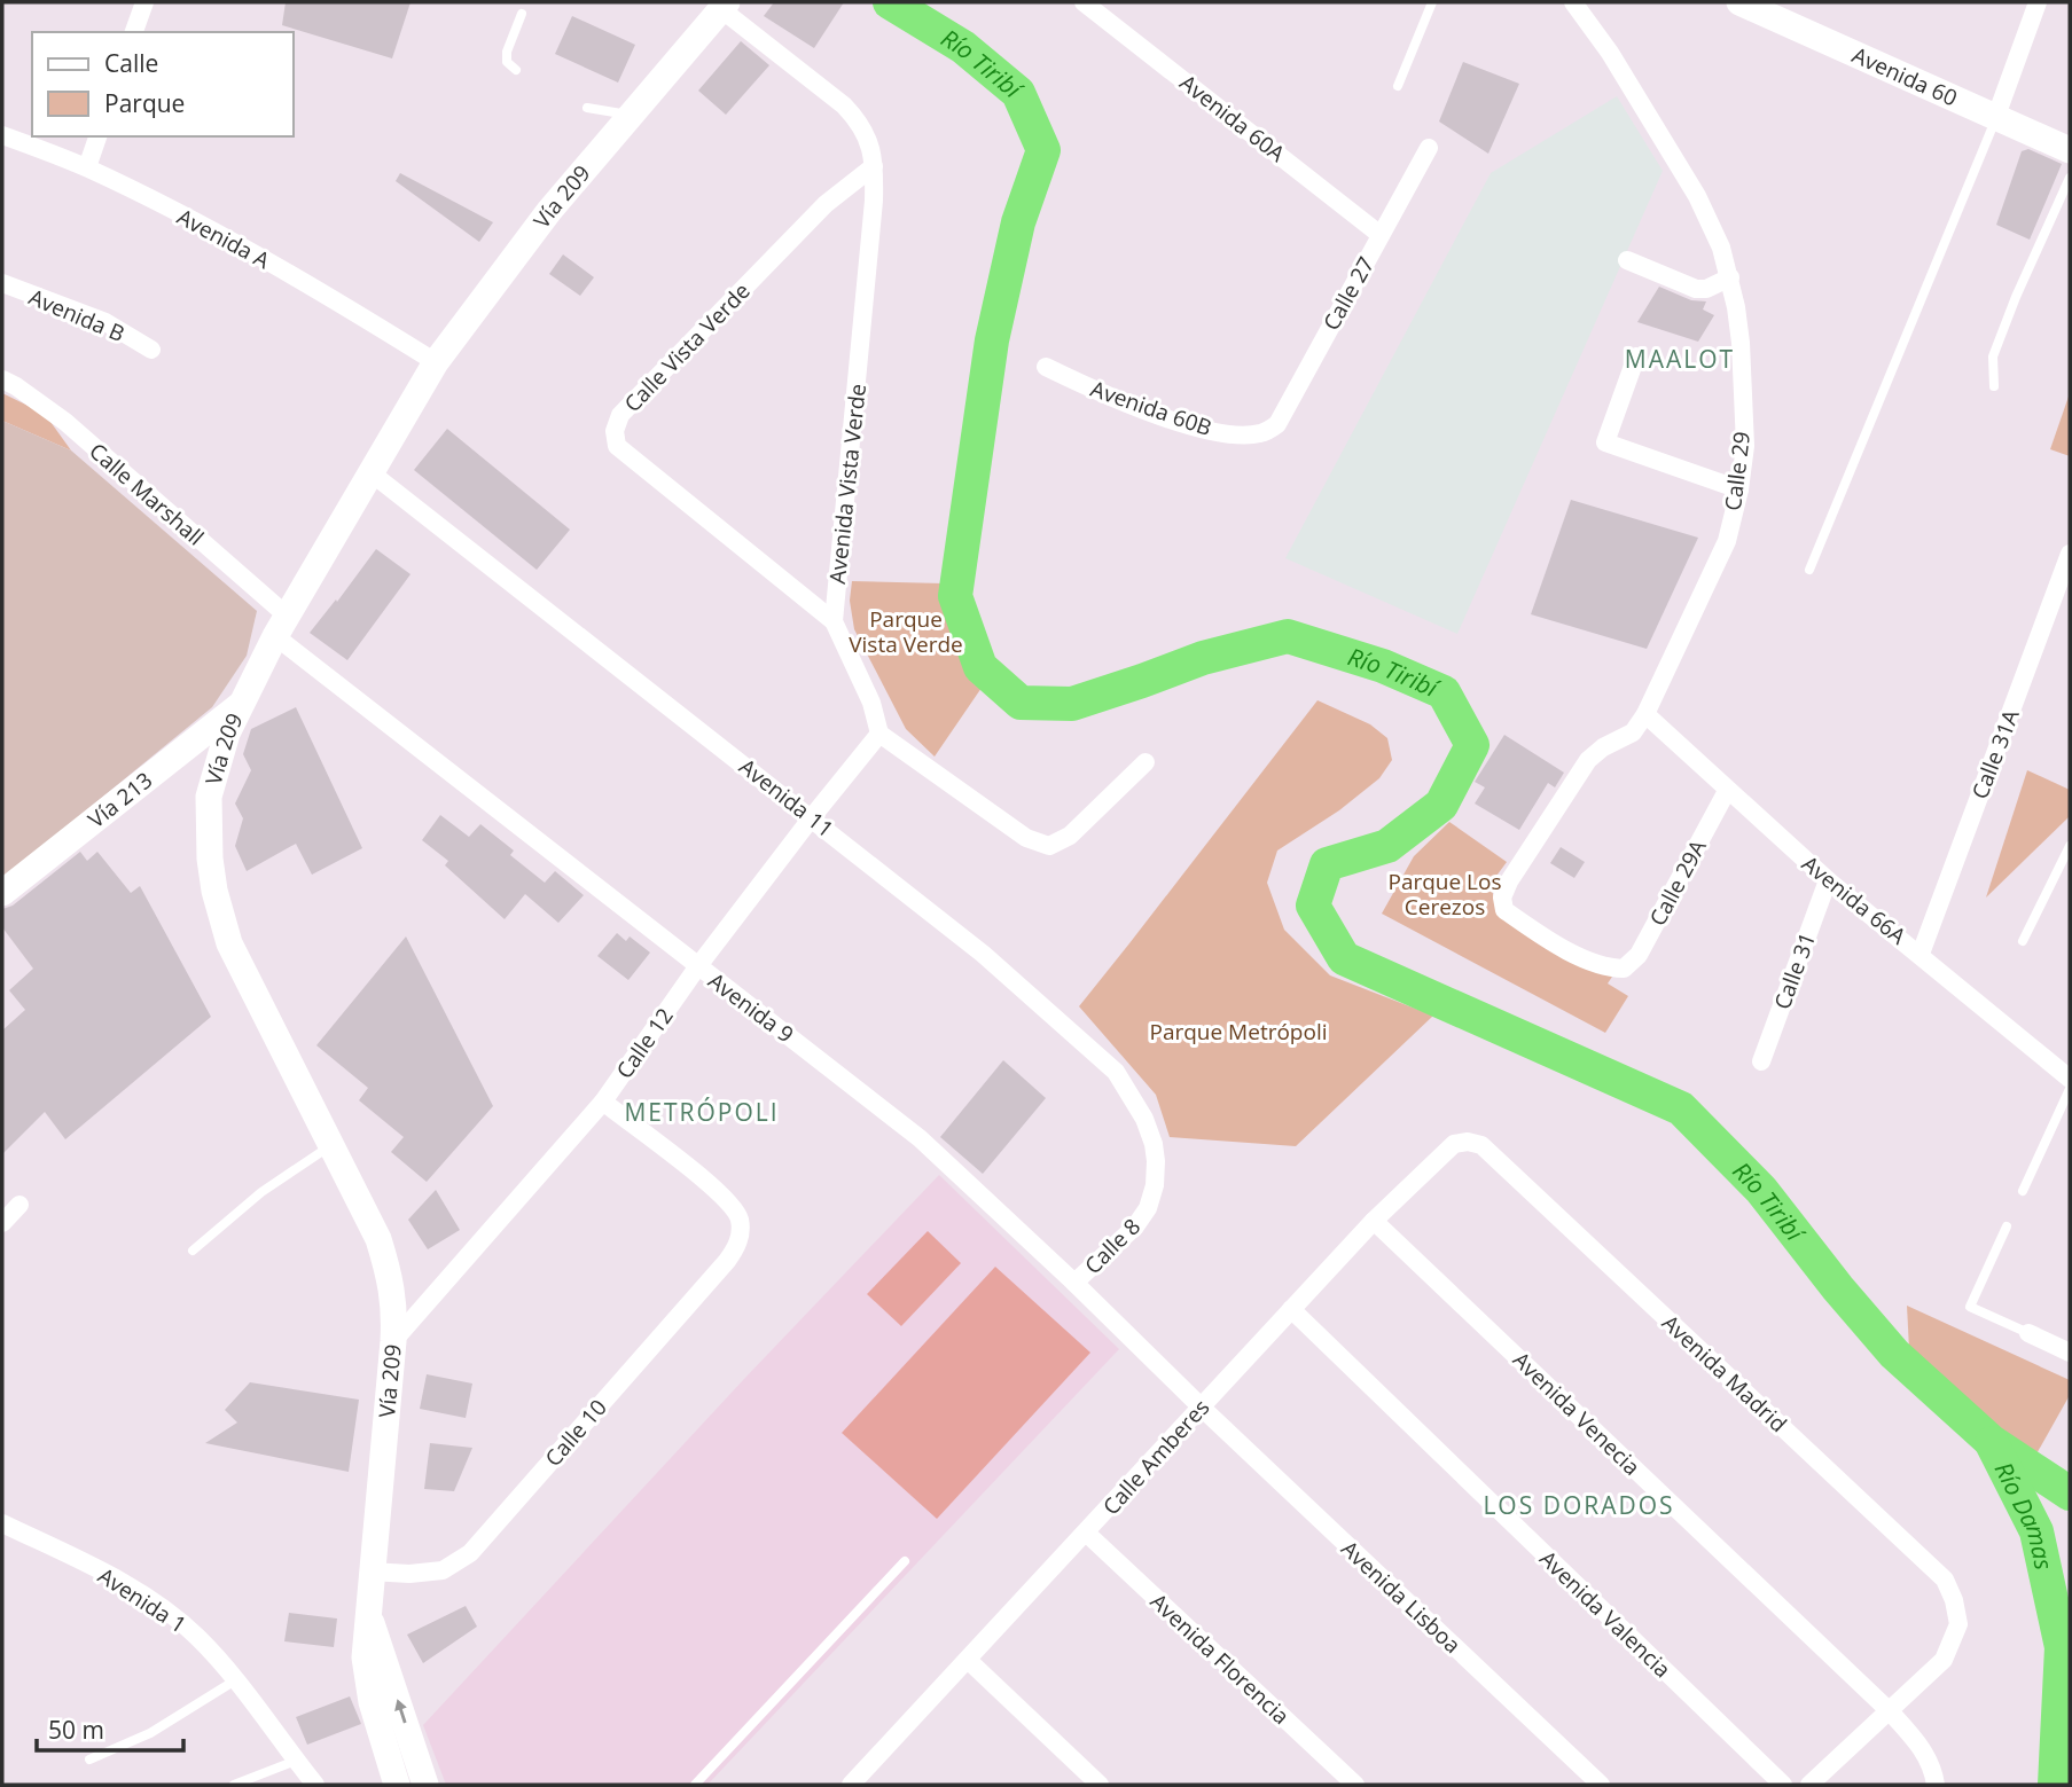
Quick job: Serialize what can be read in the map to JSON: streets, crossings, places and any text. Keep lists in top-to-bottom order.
{
  "streets": {
    "main road": ["Avenida 60", "Vía 209", "Vía 213"],
    "street": [
      "Avenida 60A",
      "Avenida A",
      "Calle 27",
      "Avenida B",
      "Calle Vista Verde",
      "Avenida 60B",
      "Calle 29",
      "Avenida Vista Verde",
      "Calle Marshall",
      "Calle 31A",
      "Avenida 11",
      "Calle 29A",
      "Avenida 66A",
      "Calle 31",
      "Avenida 9",
      "Calle 12",
      "Calle 8",
      "Avenida Madrid",
      "Avenida Venecia",
      "Calle 10",
      "Calle Amberes",
      "Avenida Lisboa",
      "Avenida 1",
      "Avenida Valencia",
      "Avenida Florencia"
    ]
  },
  "crossings": [
    ["Avenida 60A", "Calle 27"],
    ["Vía 209", "Avenida A"],
    ["Vía 209", "Avenida Vista Verde"],
    ["Vía 209", "Calle Marshall"],
    ["Vía 209", "Vía 213"],
    ["Vía 209", "Avenida 11"],
    ["Vía 209", "Avenida 9"],
    ["Vía 209", "Calle 12"],
    ["Vía 209", "Calle 10"],
    ["Calle 27", "Avenida 60B"],
    ["Calle Vista Verde", "Avenida Vista Verde"],
    ["Calle 29", "Calle 29A"],
    ["Calle 29", "Avenida 66A"],
    ["Calle Marshall", "Avenida 9"],
    ["Calle 31A", "Avenida 66A"],
    ["Avenida 11", "Calle 12"],
    ["Avenida 11", "Calle 8"],
    ["Calle 29A", "Avenida 66A"],
    ["Avenida 66A", "Calle 31"],
    ["Avenida 9", "Calle 12"],
    ["Avenida 9", "Calle 8"],
    ["Avenida 9", "Calle Amberes"],
    ["Avenida 9", "Avenida Lisboa"],
    ["Calle 12", "Calle 10"],
    ["Avenida Madrid", "Avenida Venecia"],
    ["Avenida Madrid", "Calle Amberes"],
    ["Avenida Venecia", "Calle Amberes"],
    ["Calle Amberes", "Avenida Lisboa"],
    ["Calle Amberes", "Avenida Valencia"],
    ["Calle Amberes", "Avenida Florencia"]
  ],
  "districts": ["MAALOT", "METRÓPOLI", "LOS DORADOS"],
  "water": ["Río Tiribí", "Río Damas"],
  "parks": ["Parque Vista Verde", "Parque Los Cerezos", "Parque Metrópoli"],
  "legend": ["Calle", "Parque"],
  "scale_bar": "50 m"
}
